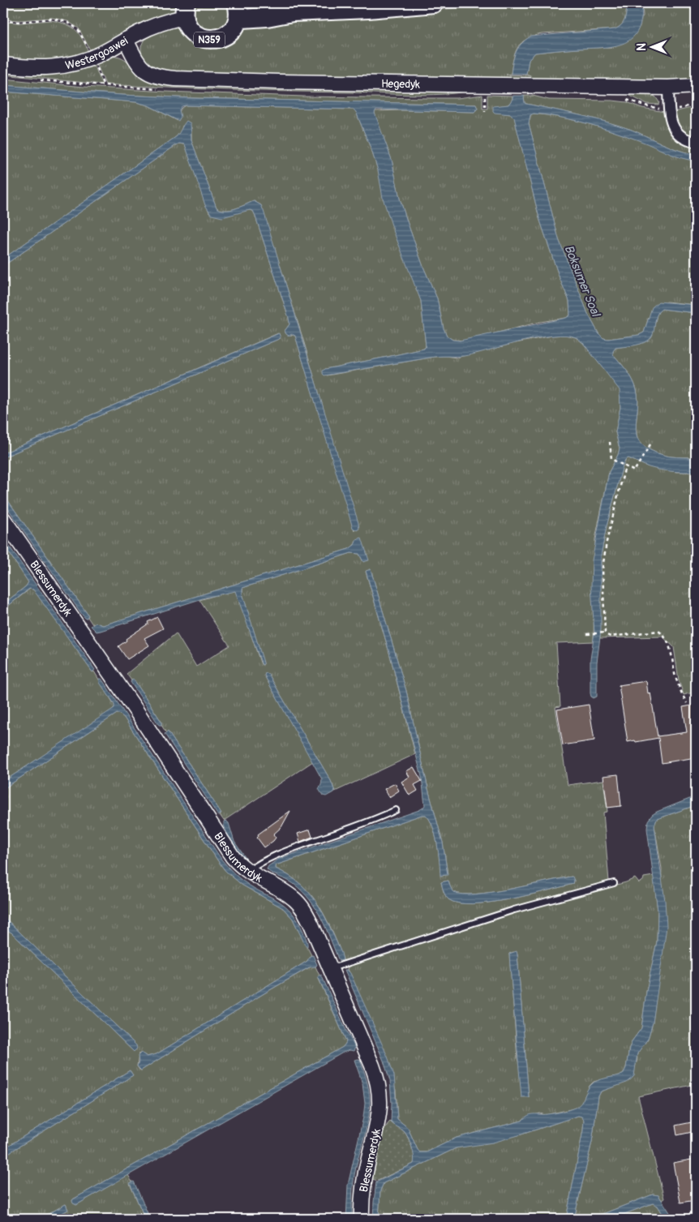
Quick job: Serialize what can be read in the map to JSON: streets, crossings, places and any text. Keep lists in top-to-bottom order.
{
  "streets": {
    "highway": ["N359"],
    "street": ["Westergoawei", "Hegedyk", "Blessumerdyk"]
  },
  "crossings": [
    ["N359", "Westergoawei"],
    ["Westergoawei", "Hegedyk"]
  ],
  "water": ["Boksumer Soal"],
  "north": "left"
}
